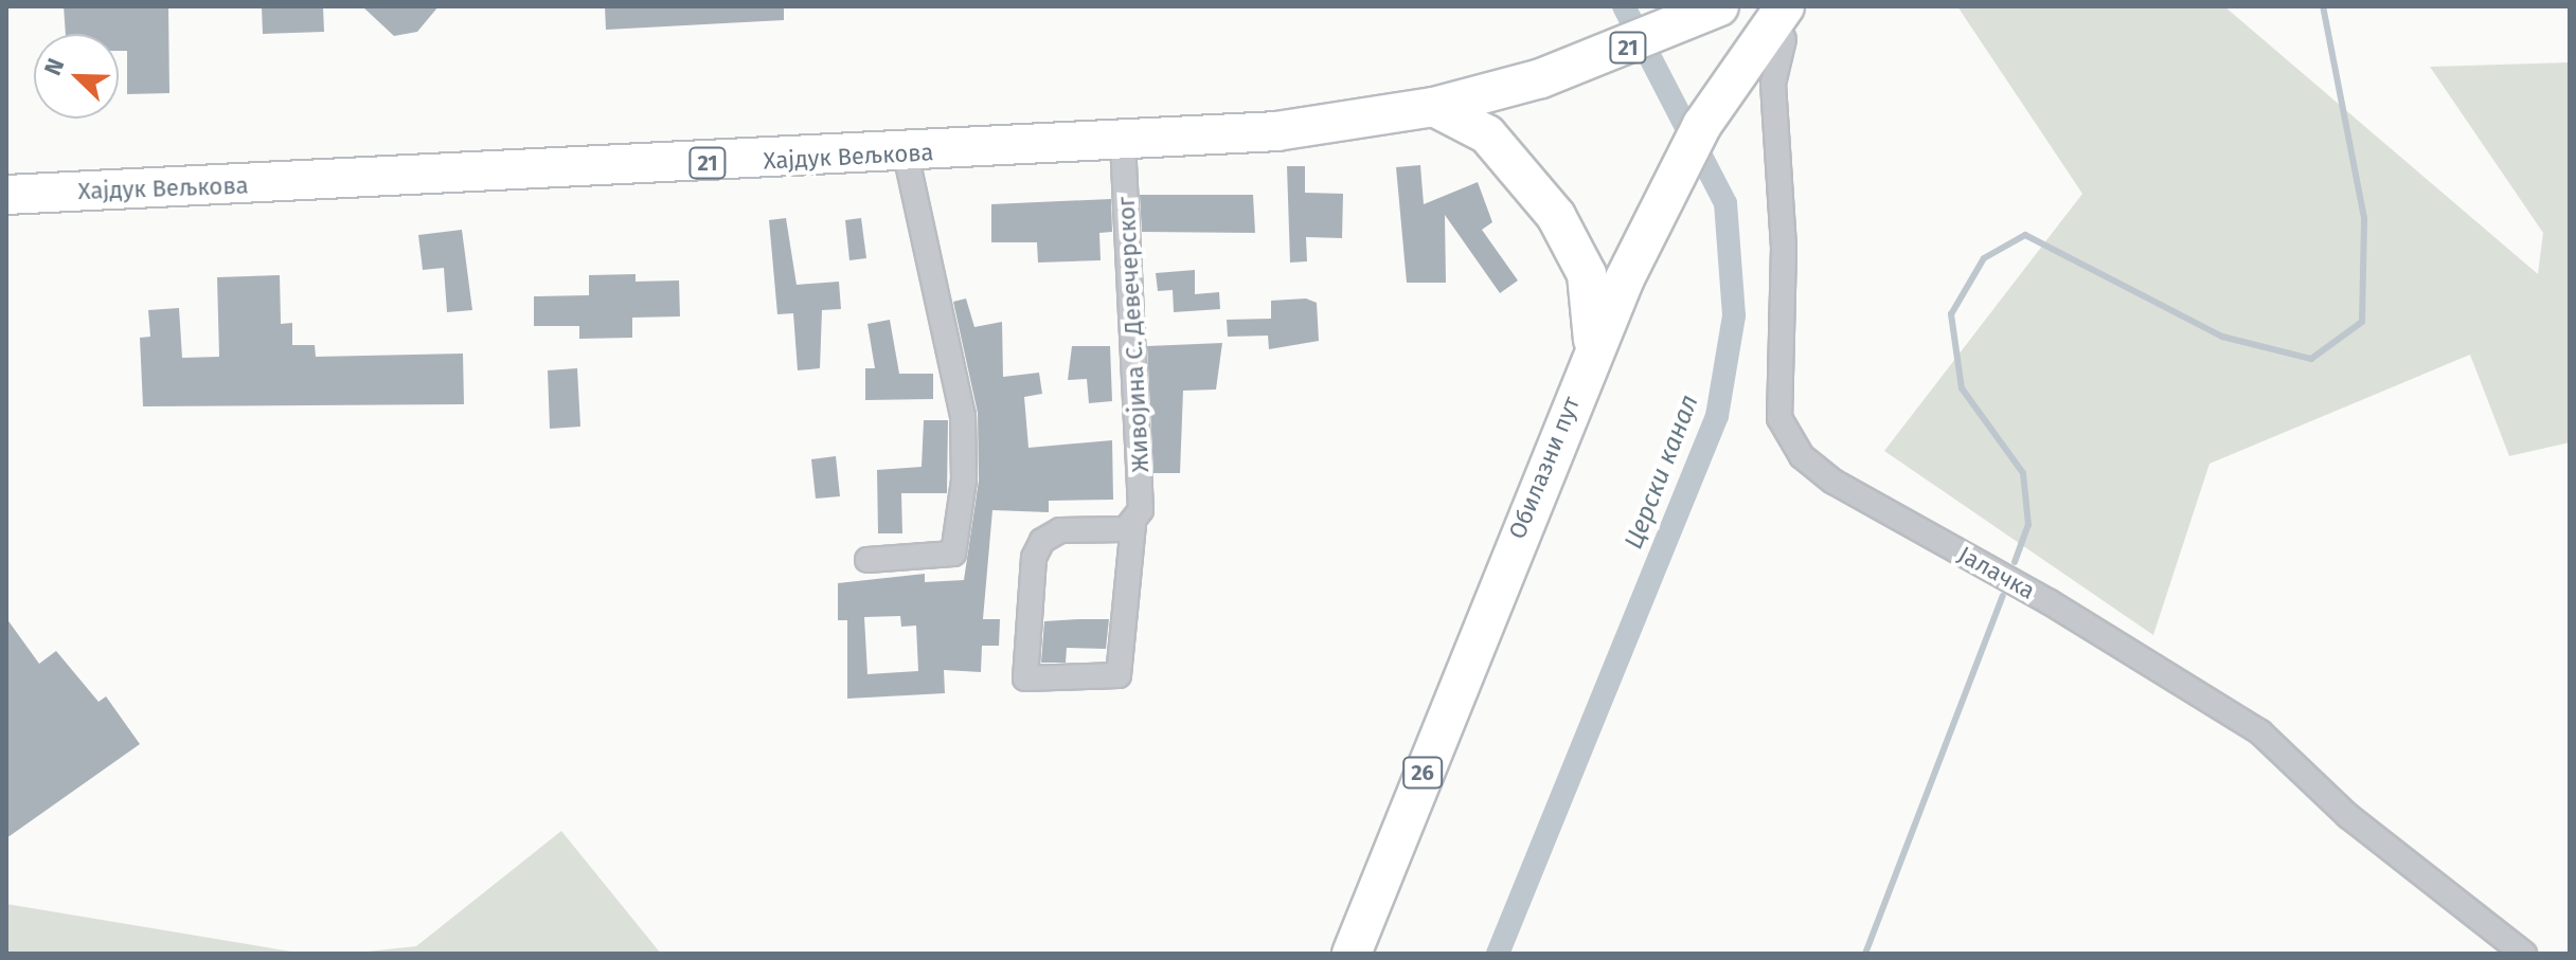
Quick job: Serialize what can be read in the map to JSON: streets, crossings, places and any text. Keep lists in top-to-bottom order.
{
  "streets": {
    "main road": [
      "21",
      "Хајдук Вељкова",
      "Обилазни пут",
      "26"
    ],
    "street": ["Живојина С. Девечерског", "Јалачка"]
  },
  "crossings": [
    ["21", "Хајдук Вељкова"],
    ["Хајдук Вељкова", "Живојина С. Девечерског"],
    ["Обилазни пут", "Јалачка"]
  ],
  "water": ["Церски канал"],
  "north": "top left"
}
